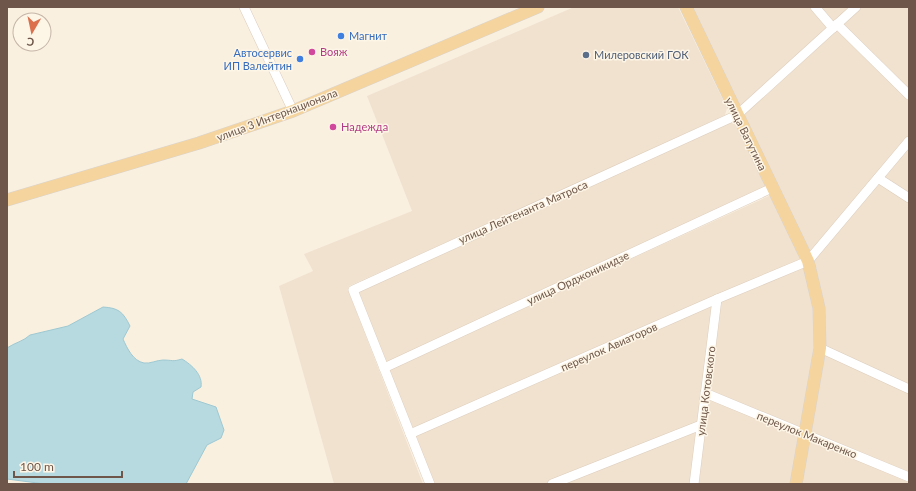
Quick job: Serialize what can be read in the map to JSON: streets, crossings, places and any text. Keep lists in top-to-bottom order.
{
  "streets": {
    "main road": ["улица 3 Интернационала", "улица Ватутина"],
    "street": [
      "улица Лейтенанта Матроса",
      "улица Орджоникидзе",
      "переулок Авиаторов",
      "улица Котовского",
      "переулок Макаренко"
    ]
  },
  "crossings": [
    ["улица Ватутина", "улица Лейтенанта Матроса"],
    ["улица Ватутина", "улица Орджоникидзе"],
    ["улица Ватутина", "переулок Авиаторов"],
    ["улица Ватутина", "переулок Макаренко"],
    ["улица Лейтенанта Матроса", "улица Орджоникидзе"],
    ["улица Лейтенанта Матроса", "переулок Авиаторов"],
    ["переулок Авиаторов", "улица Котовского"],
    ["улица Котовского", "переулок Макаренко"]
  ],
  "places": [
    "Магнит",
    "Вояж",
    "Милеровский ГОК",
    "Автосервис ИП Валейтин",
    "Надежда"
  ],
  "scale_bar": "100 m",
  "north": "bottom"
}
